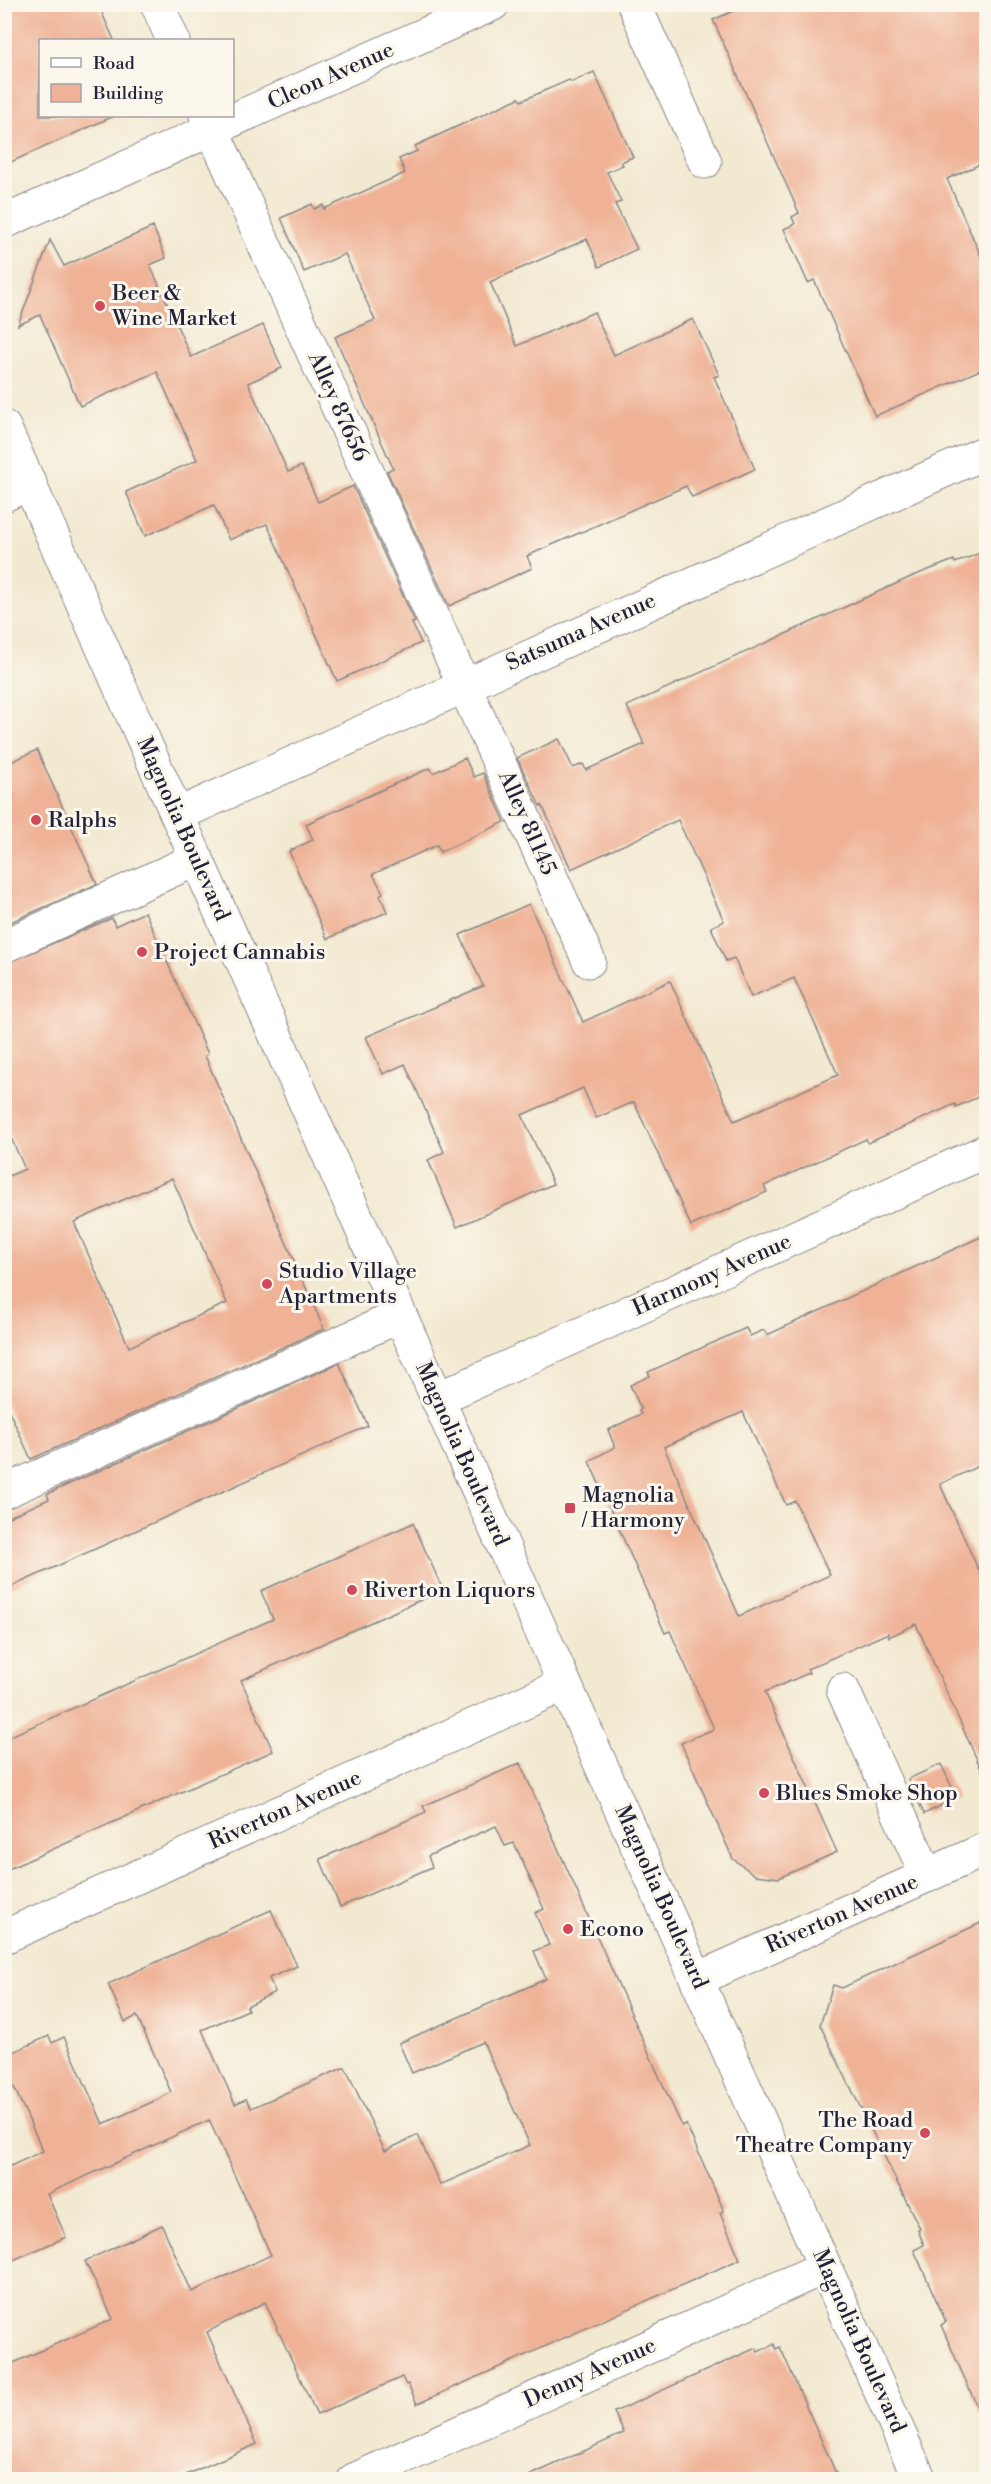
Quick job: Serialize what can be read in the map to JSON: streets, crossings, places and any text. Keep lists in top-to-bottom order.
{
  "streets": {
    "street": [
      "Cleon Avenue",
      "Alley 87656",
      "Satsuma Avenue",
      "Alley 81145",
      "Magnolia Boulevard",
      "Harmony Avenue",
      "Riverton Avenue",
      "Denny Avenue"
    ]
  },
  "crossings": [
    ["Cleon Avenue", "Alley 87656"],
    ["Alley 87656", "Satsuma Avenue"],
    ["Alley 87656", "Alley 81145"],
    ["Satsuma Avenue", "Alley 81145"],
    ["Satsuma Avenue", "Magnolia Boulevard"],
    ["Magnolia Boulevard", "Harmony Avenue"],
    ["Magnolia Boulevard", "Riverton Avenue"],
    ["Magnolia Boulevard", "Denny Avenue"]
  ],
  "places": {
    "other": [
      "Beer & Wine Market",
      "Ralphs",
      "Project Cannabis",
      "Studio Village Apartments",
      "Riverton Liquors",
      "Blues Smoke Shop",
      "Econo",
      "The Road Theatre Company"
    ],
    "transit": ["Magnolia / Harmony"]
  },
  "legend": ["Road", "Building"]
}
